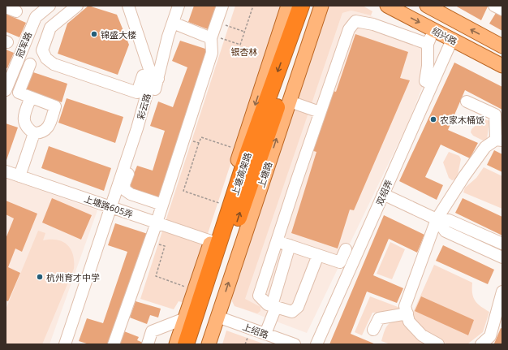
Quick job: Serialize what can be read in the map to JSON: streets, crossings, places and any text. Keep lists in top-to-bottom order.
{
  "streets": {
    "highway": ["上塘高架路"],
    "main road": ["绍兴路", "上塘路"],
    "street": [
      "冠军路",
      "彩云路",
      "双绍弄",
      "上塘路605弄",
      "上绍路"
    ]
  },
  "crossings": [
    ["绍兴路", "双绍弄"],
    ["彩云路", "上塘路605弄"],
    ["上塘路", "上绍路"]
  ],
  "parks": ["银杏林"],
  "places": ["锦盛大楼", "农家木桶饭", "杭州育才中学"]
}
